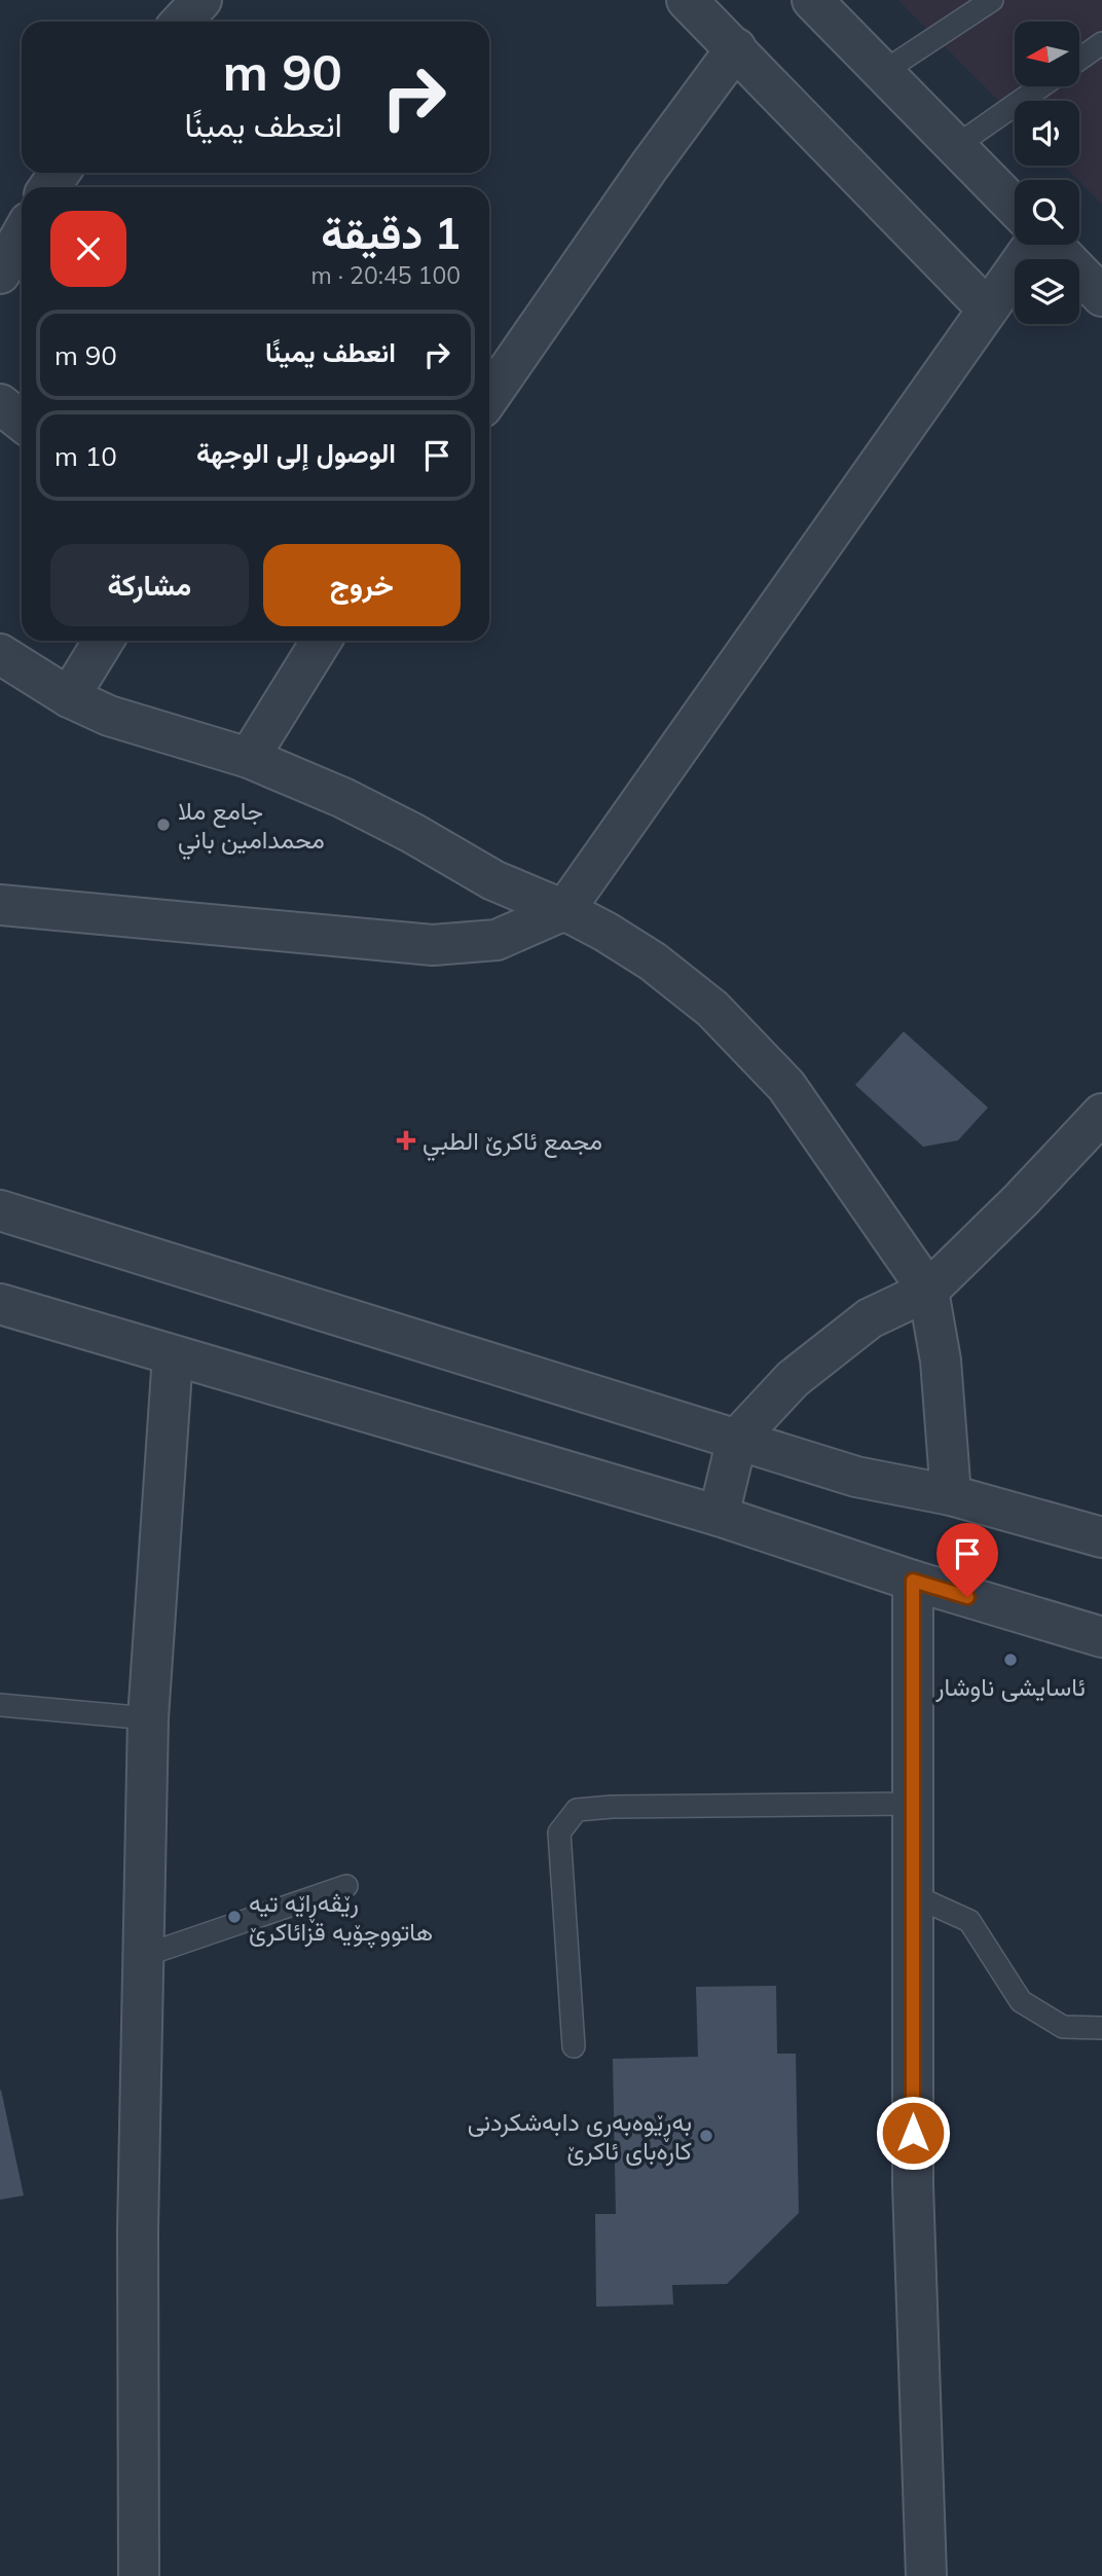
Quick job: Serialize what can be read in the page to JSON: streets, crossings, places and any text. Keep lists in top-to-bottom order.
{
  "places": {
    "other": [
      "جامع ملا محمدامين باني",
      "ئاسايشى ناوشار",
      "رێڤەڕاێە تیە هاتووچۆیە قزائاکرێ",
      "بەڕێوەبەری دابەشکردنی کارەبای ئاکرێ"
    ],
    "health": ["مجمع ئاکرێ الطبي"]
  },
  "north": "left",
  "page": {
    "turn": ["90 m", "انعطف يمينًا"],
    "heading": ["1 دقيقة", "100 m · 20:45"],
    "list": [
      {
        "name": "انعطف يمينًا",
        "value": "90 m"
      },
      {
        "name": "الوصول إلى الوجهة",
        "value": "10 m"
      }
    ],
    "buttons": ["خروج", "مشاركة"]
  }
}
